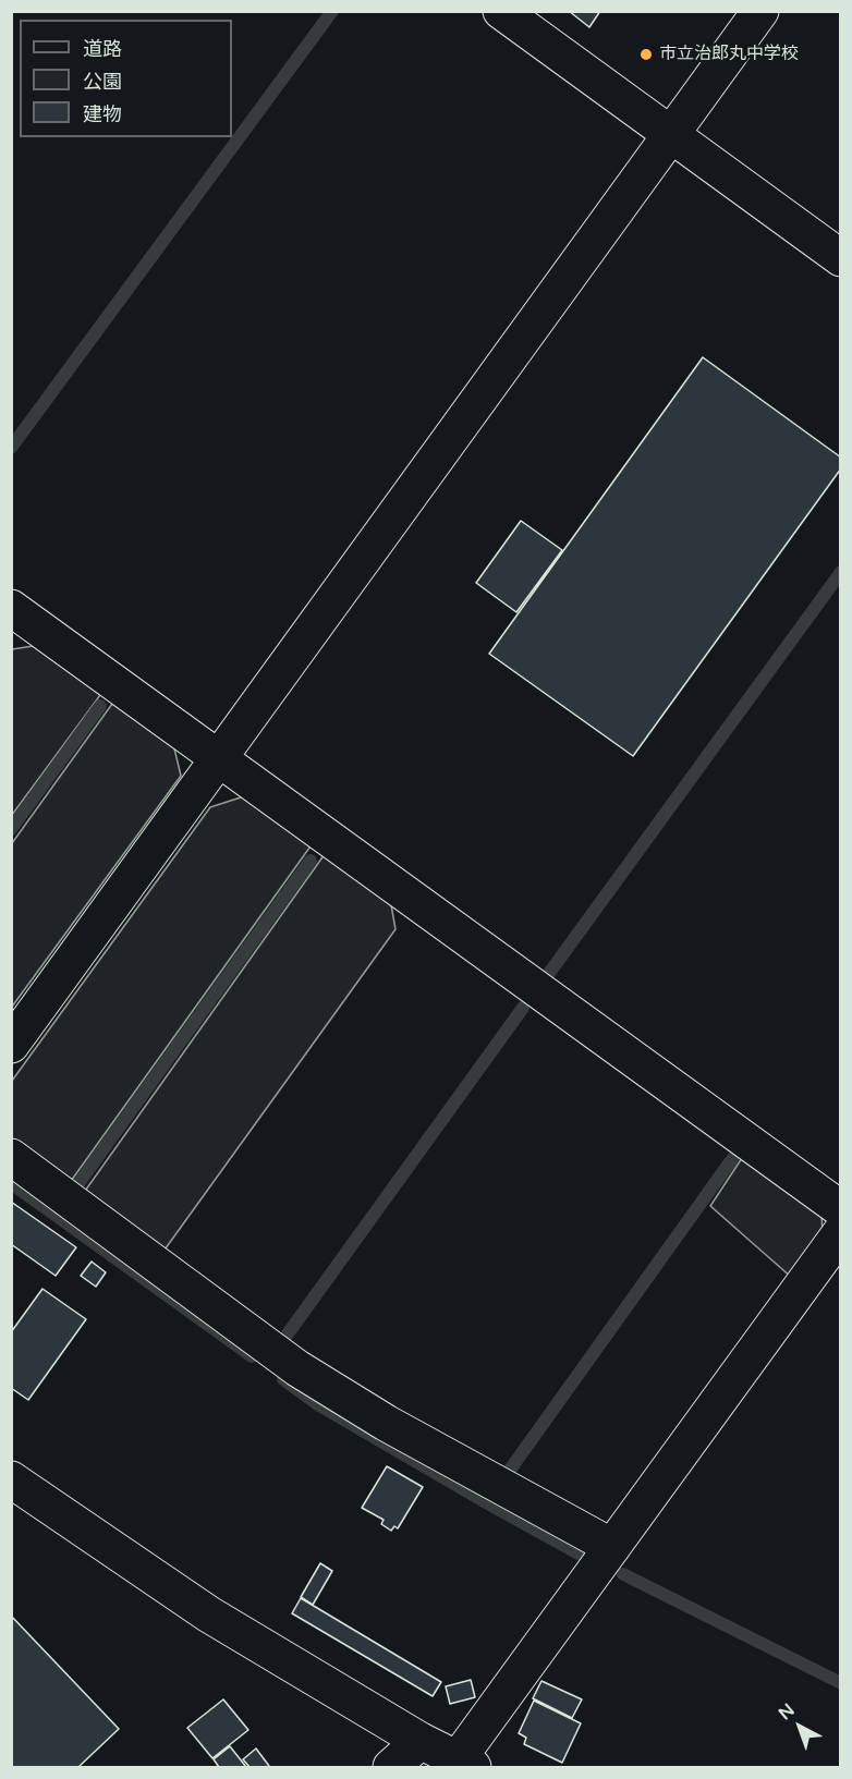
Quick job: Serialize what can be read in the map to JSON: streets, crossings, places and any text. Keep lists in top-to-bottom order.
{
  "places": ["市立治郎丸中学校"],
  "legend": ["道路", "公園", "建物"],
  "north": "top left"
}
